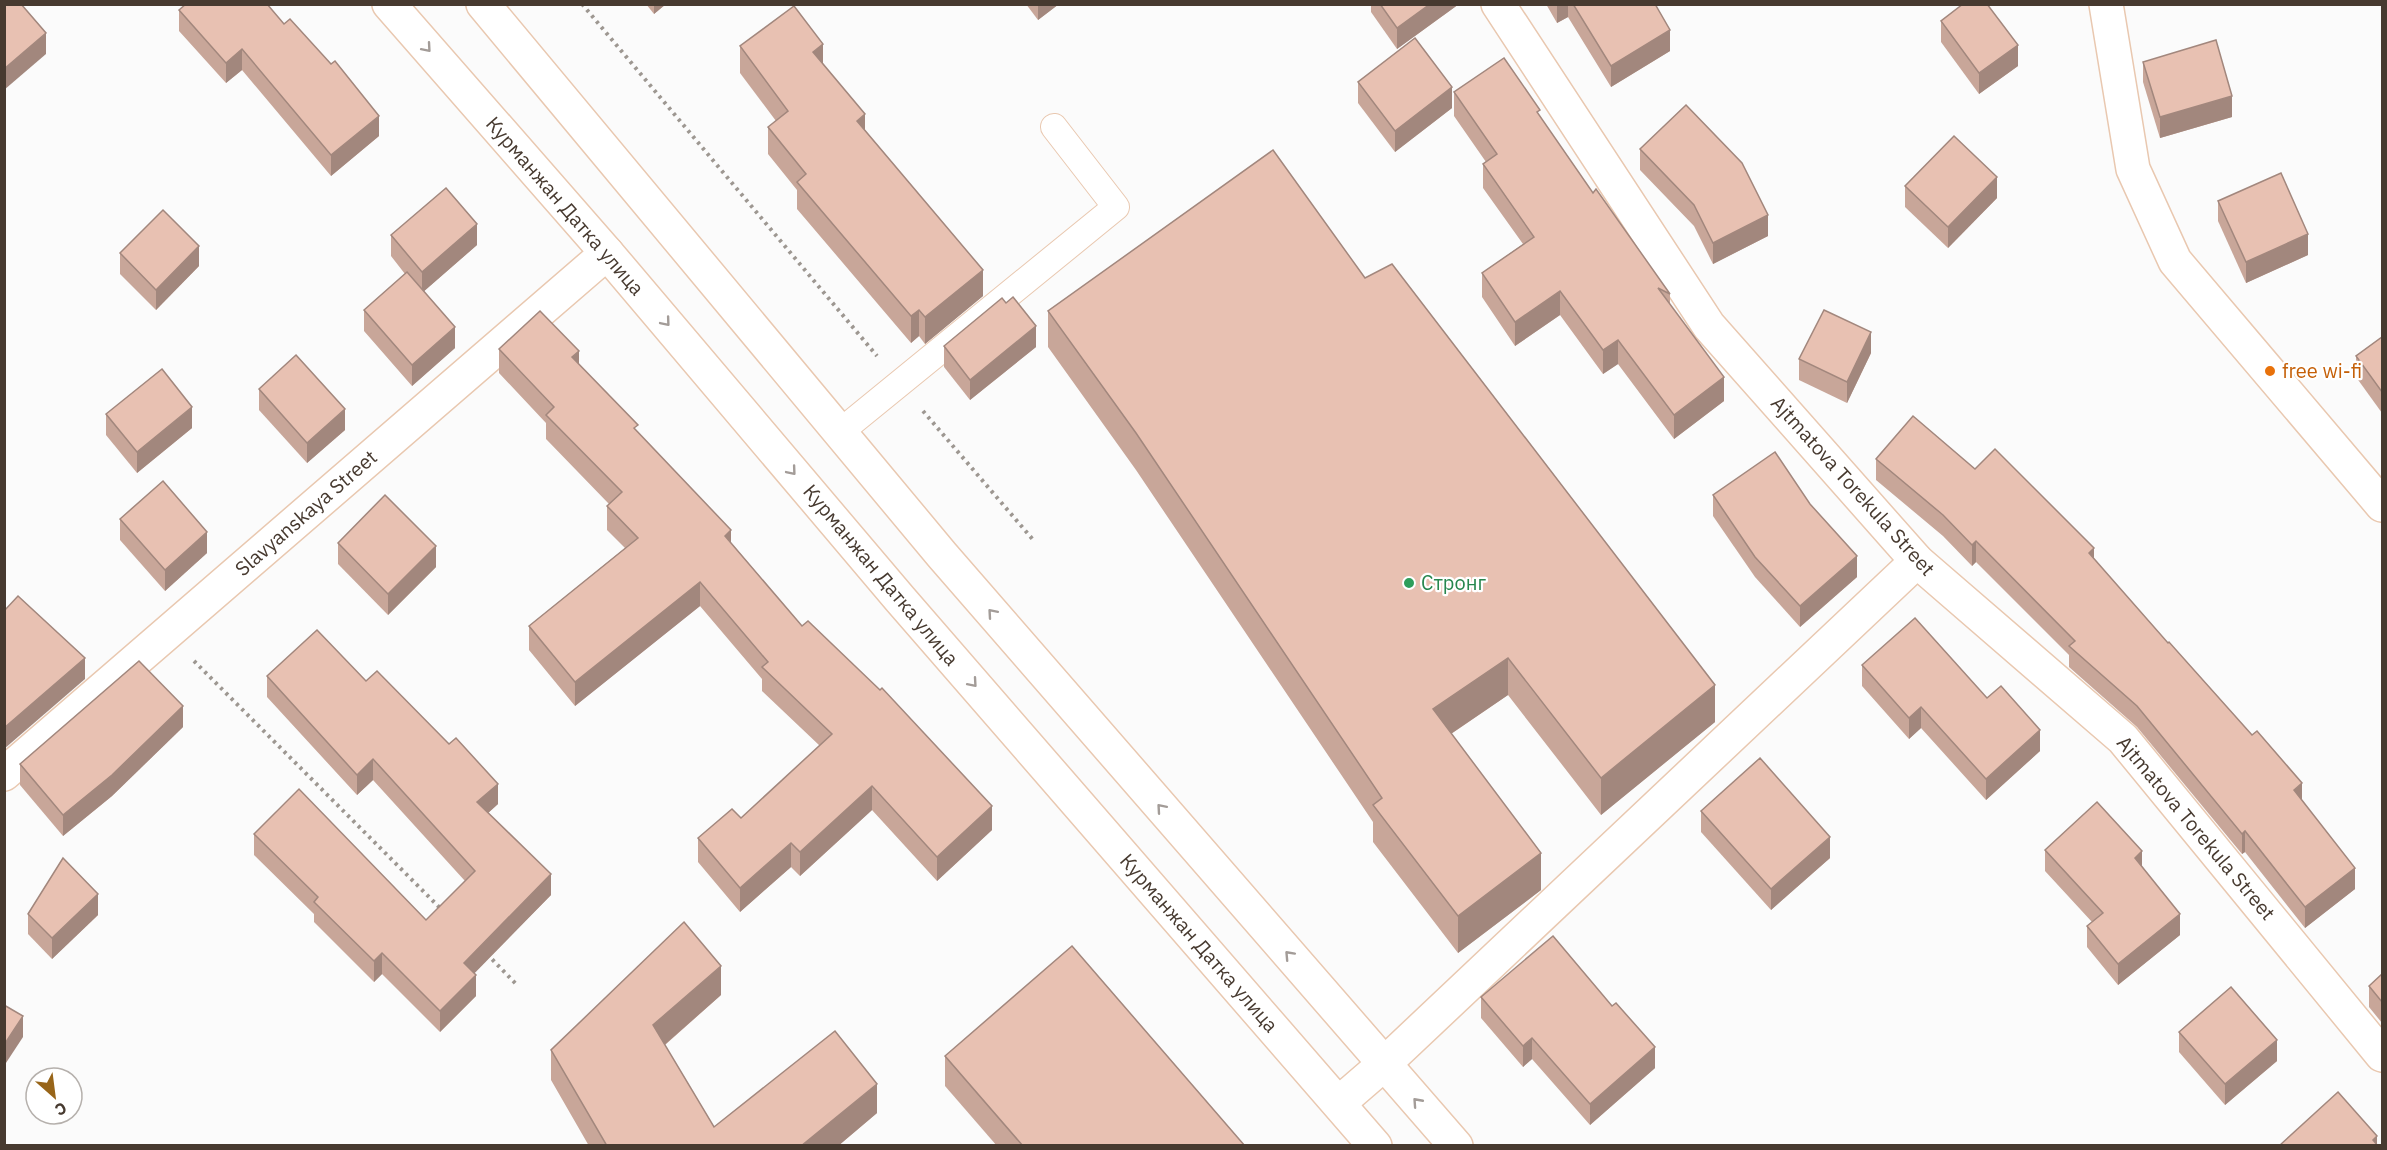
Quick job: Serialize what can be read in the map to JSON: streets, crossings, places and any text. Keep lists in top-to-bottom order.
{
  "streets": {
    "street": ["Курманжан Датка улица", "Ajtmatova Torekula Street", "Slavyanskaya Street"]
  },
  "crossings": [
    ["Курманжан Датка улица", "Slavyanskaya Street"]
  ],
  "places": ["free wi-fi", "Стронг"],
  "north": "bottom right"
}
